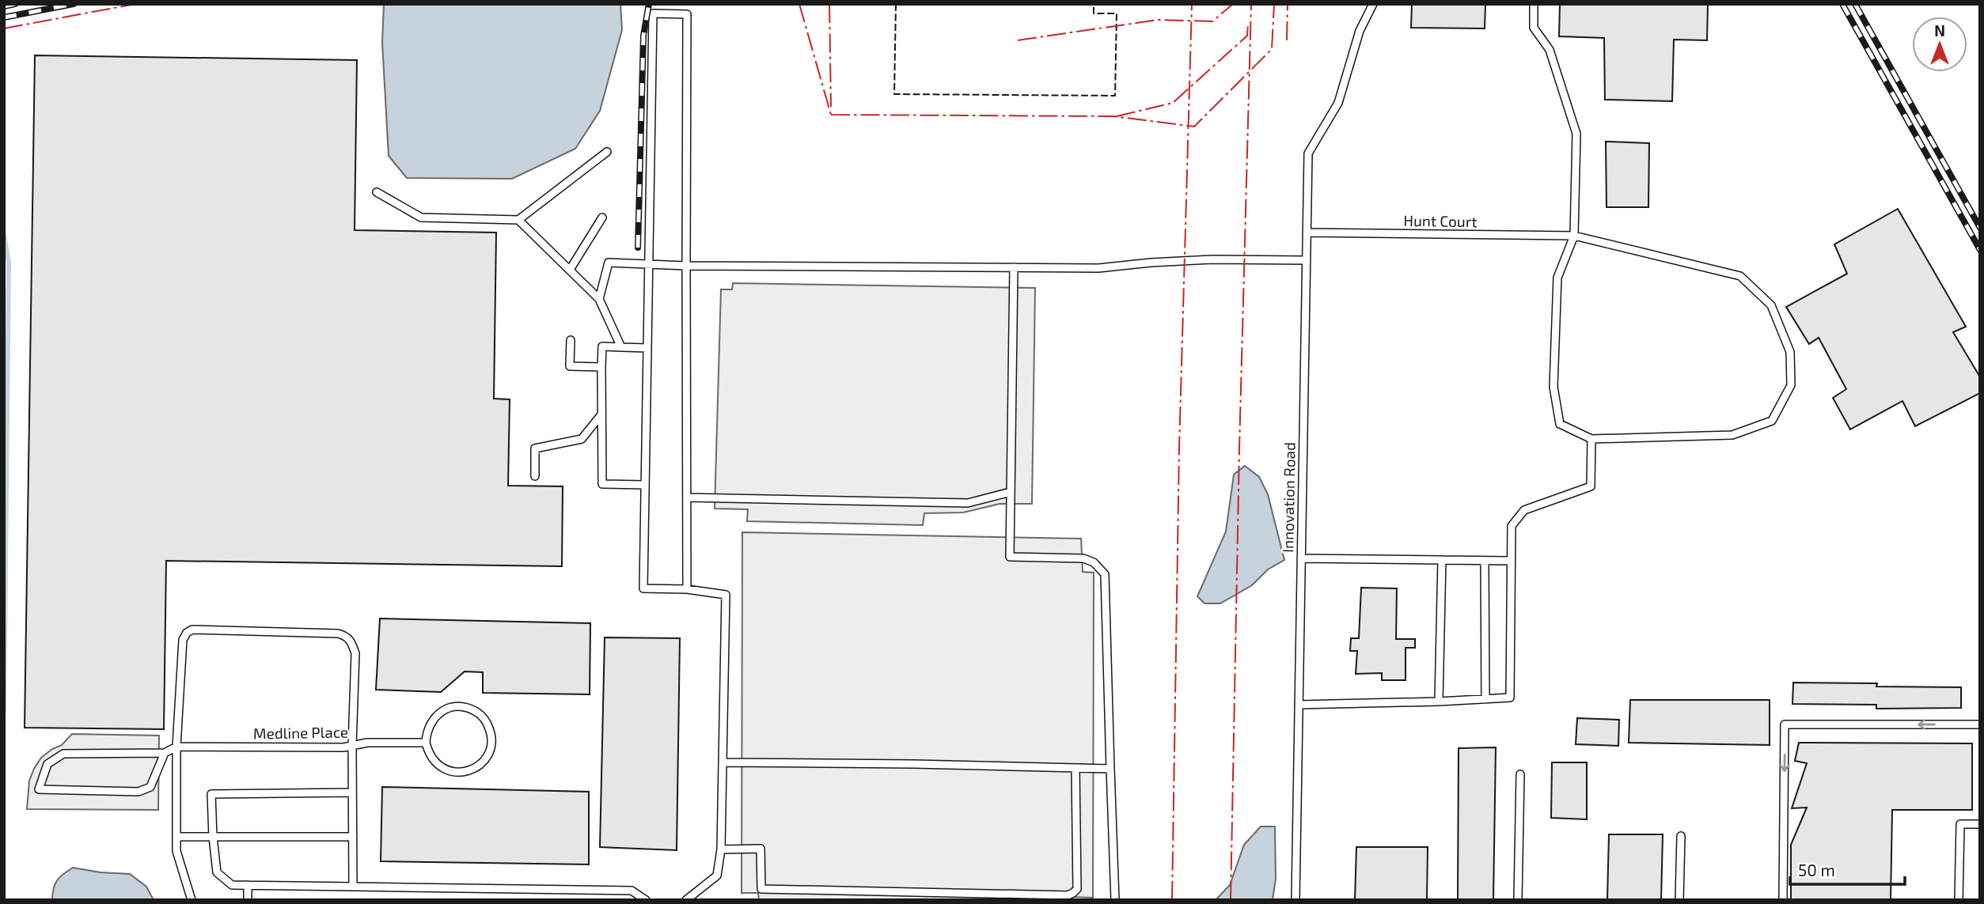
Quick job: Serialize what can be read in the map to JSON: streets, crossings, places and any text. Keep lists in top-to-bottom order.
{
  "streets": {
    "lane": ["Hunt Court", "Innovation Road", "Medline Place"]
  },
  "crossings": [
    ["Hunt Court", "Innovation Road"]
  ],
  "scale_bar": "50 m",
  "north": "top"
}
